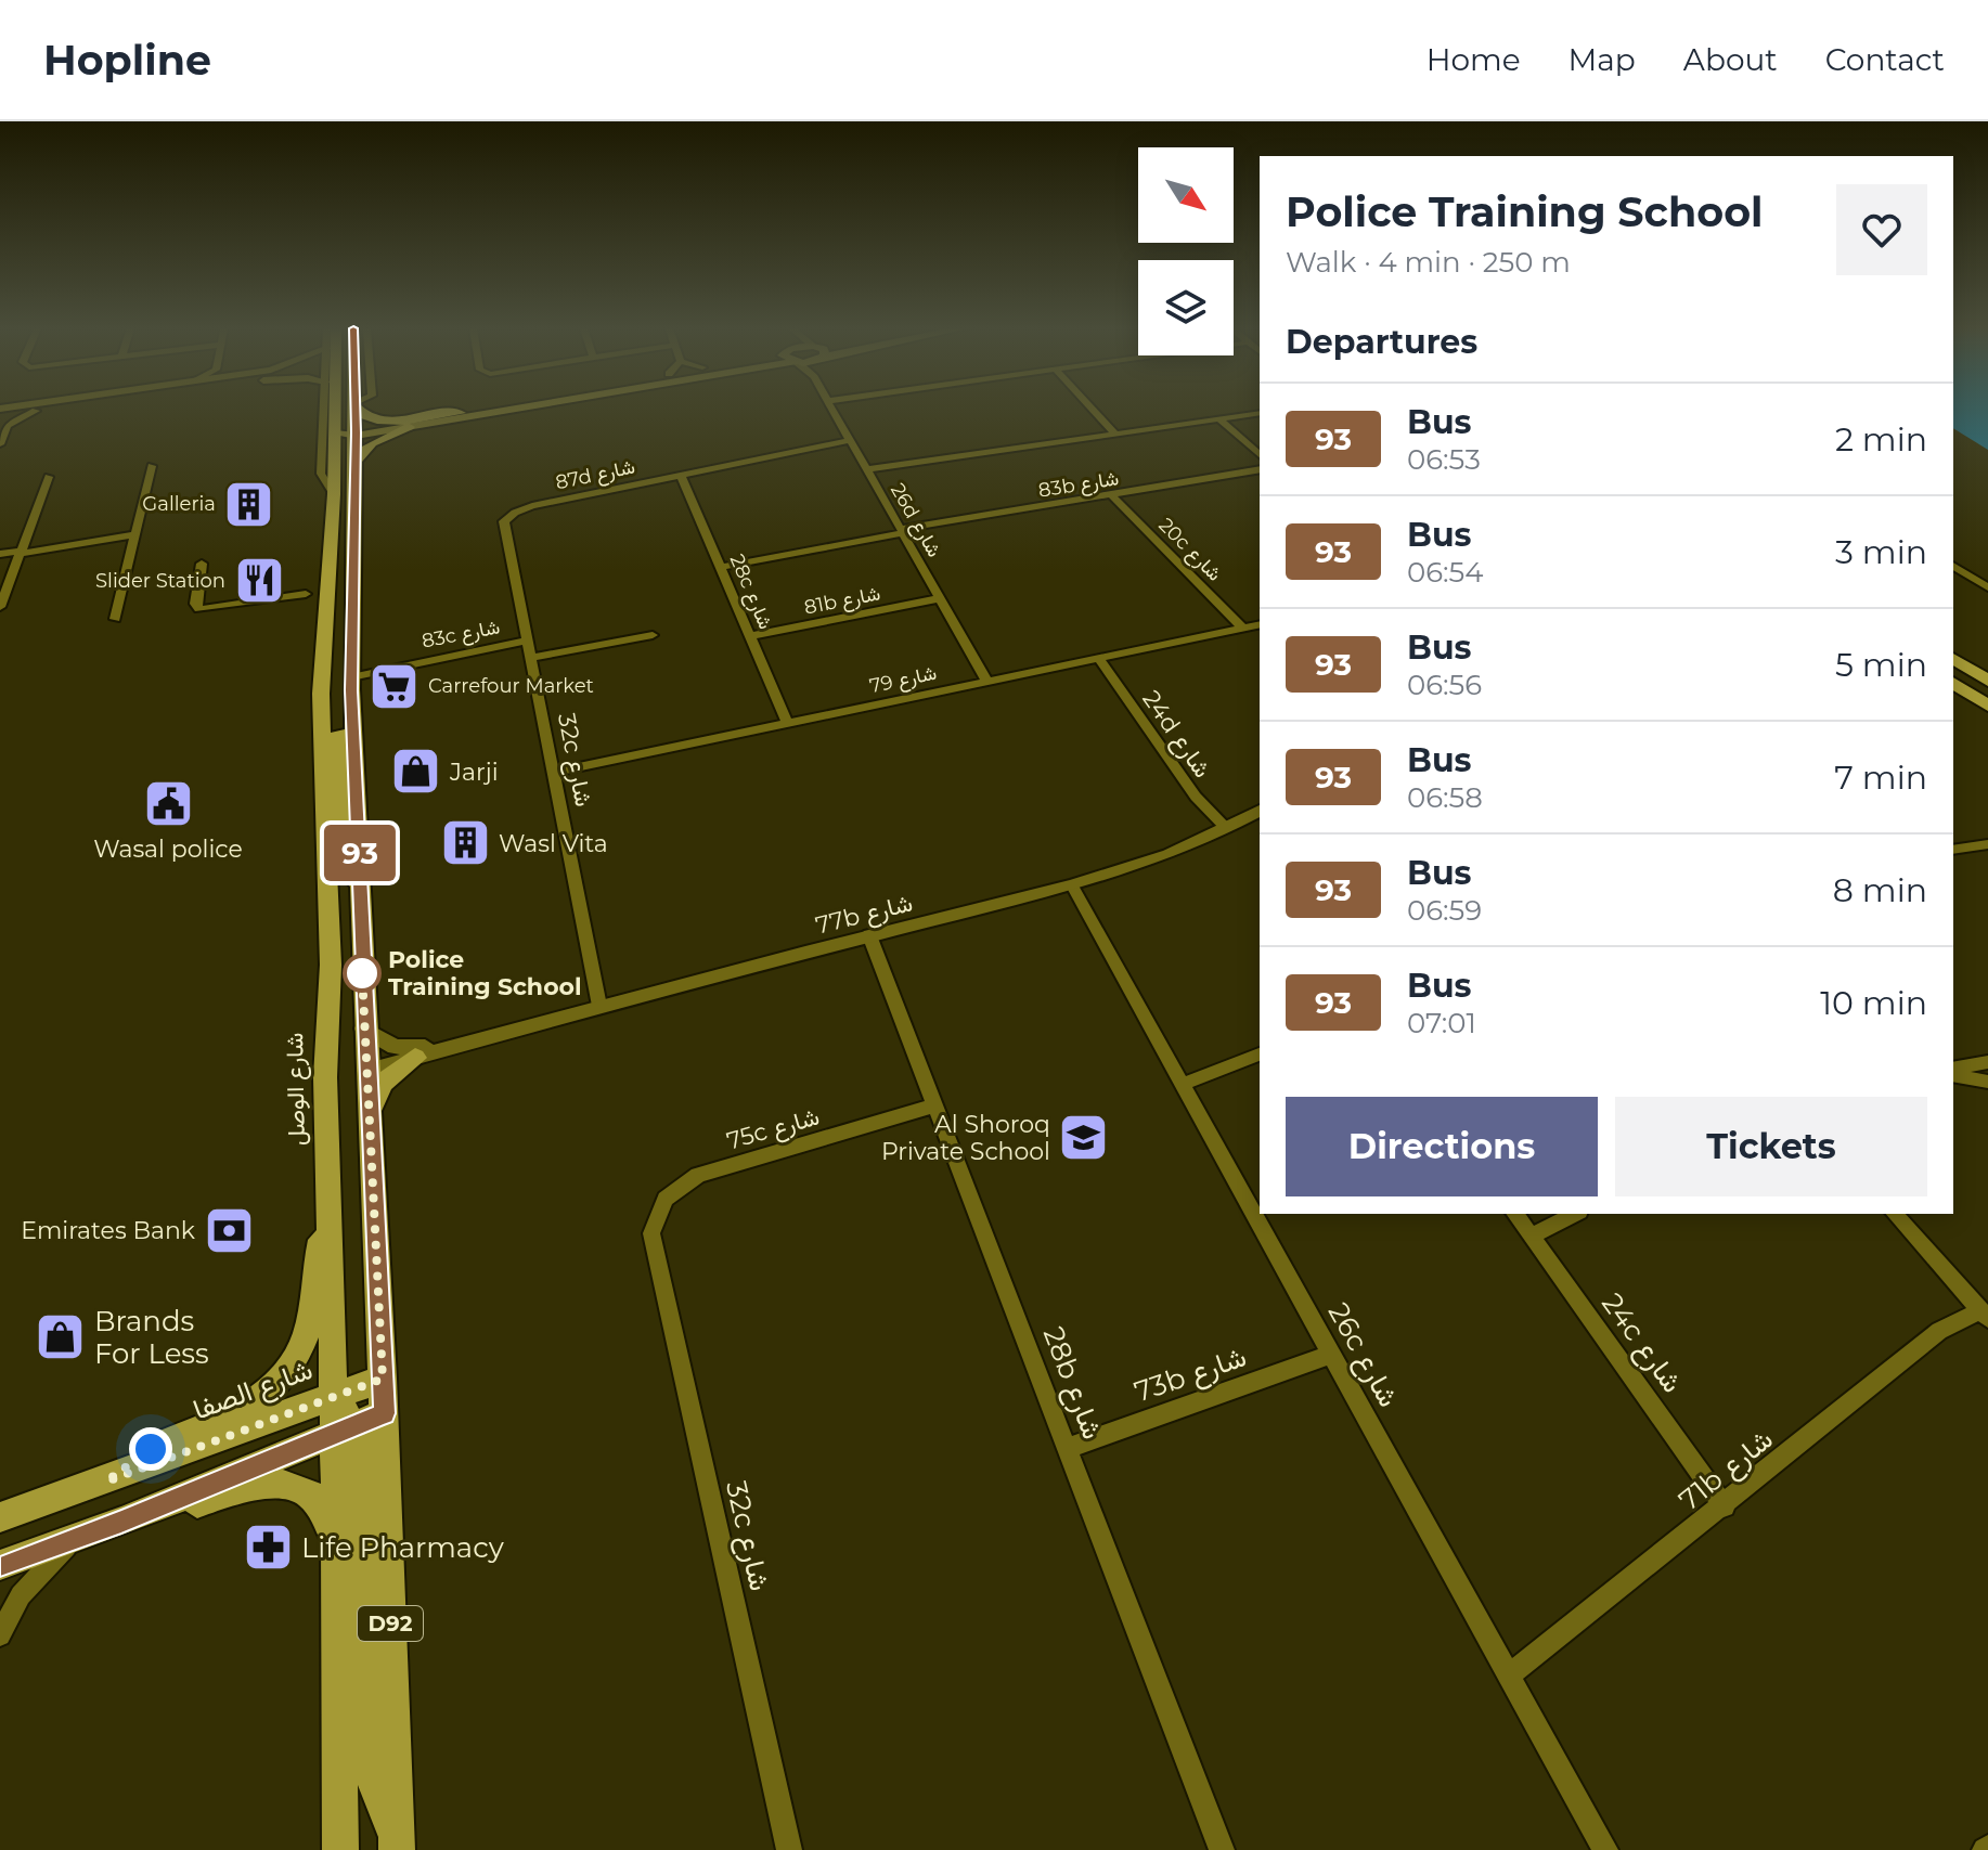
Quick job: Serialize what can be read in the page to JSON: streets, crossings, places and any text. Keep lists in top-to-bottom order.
{
  "streets": {
    "main road": ["شارع الوصل", "شارع الصفا", "D92"],
    "street": [
      "87d شارع",
      "83b شارع",
      "26d شارع",
      "20c شارع",
      "28c شارع",
      "81b شارع",
      "83c شارع",
      "شارع 79",
      "24d شارع",
      "32c شارع",
      "77b شارع",
      "75c شارع",
      "24c شارع",
      "26c شارع",
      "73b شارع",
      "28b شارع",
      "71b شارع"
    ]
  },
  "crossings": [
    ["87d شارع", "26d شارع"],
    ["87d شارع", "28c شارع"],
    ["87d شارع", "32c شارع"],
    ["83b شارع", "26d شارع"],
    ["83b شارع", "20c شارع"],
    ["83b شارع", "28c شارع"],
    ["26d شارع", "81b شارع"],
    ["26d شارع", "شارع 79"],
    ["20c شارع", "شارع 79"],
    ["28c شارع", "81b شارع"],
    ["28c شارع", "شارع 79"],
    ["83c شارع", "32c شارع"],
    ["83c شارع", "شارع الوصل"],
    ["شارع 79", "24d شارع"],
    ["شارع 79", "32c شارع"],
    ["24d شارع", "77b شارع"],
    ["32c شارع", "77b شارع"],
    ["32c شارع", "75c شارع"],
    ["77b شارع", "شارع الوصل"],
    ["77b شارع", "26c شارع"],
    ["77b شارع", "28b شارع"],
    ["شارع الوصل", "شارع الصفا"],
    ["75c شارع", "28b شارع"],
    ["24c شارع", "71b شارع"],
    ["26c شارع", "73b شارع"],
    ["26c شارع", "71b شارع"],
    ["73b شارع", "28b شارع"]
  ],
  "places": {
    "building": ["Galleria", "Wasl Vita"],
    "restaurant": ["Slider Station"],
    "supermarket": ["Carrefour Market"],
    "shop": ["Jarji", "Brands For Less"],
    "public building": ["Wasal police"],
    "other": ["Police Training School"],
    "school or university": ["Al Shoroq Private School"],
    "bank": ["Emirates Bank"],
    "pharmacy": ["Life Pharmacy"]
  },
  "lines": ["bus line 93"],
  "north": "bottom right",
  "page": {
    "header": "Hopline",
    "nav": [
      "Home",
      "Map",
      "About",
      "Contact"
    ],
    "on_map": "93",
    "heading": [
      ["Police Training School", "Walk · 4 min · 250 m"],
      "Departures"
    ],
    "list": [
      {
        "mark": "93",
        "name": "Bus",
        "note": "06:53",
        "value": "2 min"
      },
      {
        "mark": "93",
        "name": "Bus",
        "note": "06:54",
        "value": "3 min"
      },
      {
        "mark": "93",
        "name": "Bus",
        "note": "06:56",
        "value": "5 min"
      },
      {
        "mark": "93",
        "name": "Bus",
        "note": "06:58",
        "value": "7 min"
      },
      {
        "mark": "93",
        "name": "Bus",
        "note": "06:59",
        "value": "8 min"
      },
      {
        "mark": "93",
        "name": "Bus",
        "note": "07:01",
        "value": "10 min"
      }
    ],
    "buttons": ["Directions", "Tickets"]
  }
}
